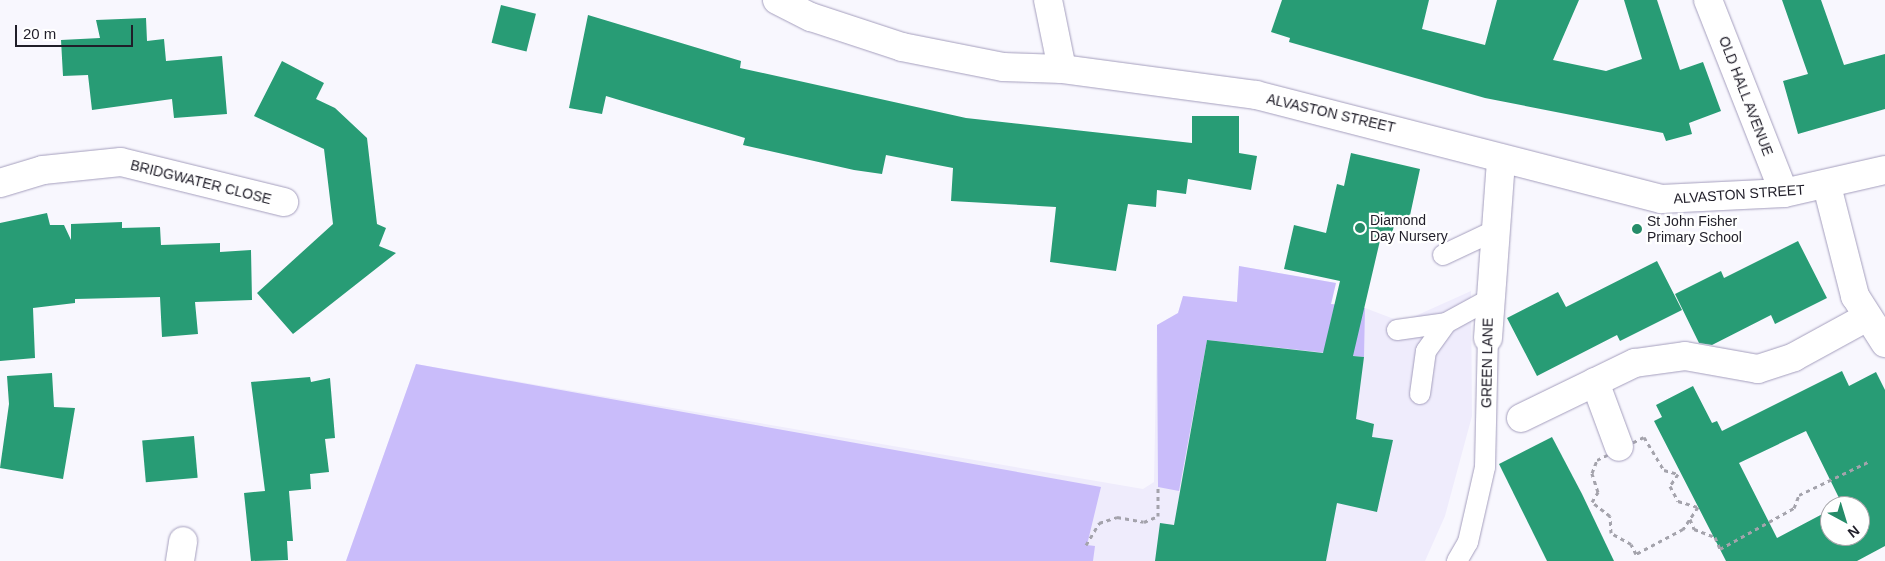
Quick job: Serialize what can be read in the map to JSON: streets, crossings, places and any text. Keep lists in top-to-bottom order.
{
  "streets": {
    "street": [
      "OLD HALL AVENUE",
      "ALVASTON STREET",
      "BRIDGWATER CLOSE",
      "GREEN LANE"
    ]
  },
  "crossings": [
    ["OLD HALL AVENUE", "ALVASTON STREET"],
    ["ALVASTON STREET", "GREEN LANE"]
  ],
  "places": ["Diamond Day Nursery", "St John Fisher Primary School"],
  "scale_bar": "20 m",
  "north": "bottom right"
}
